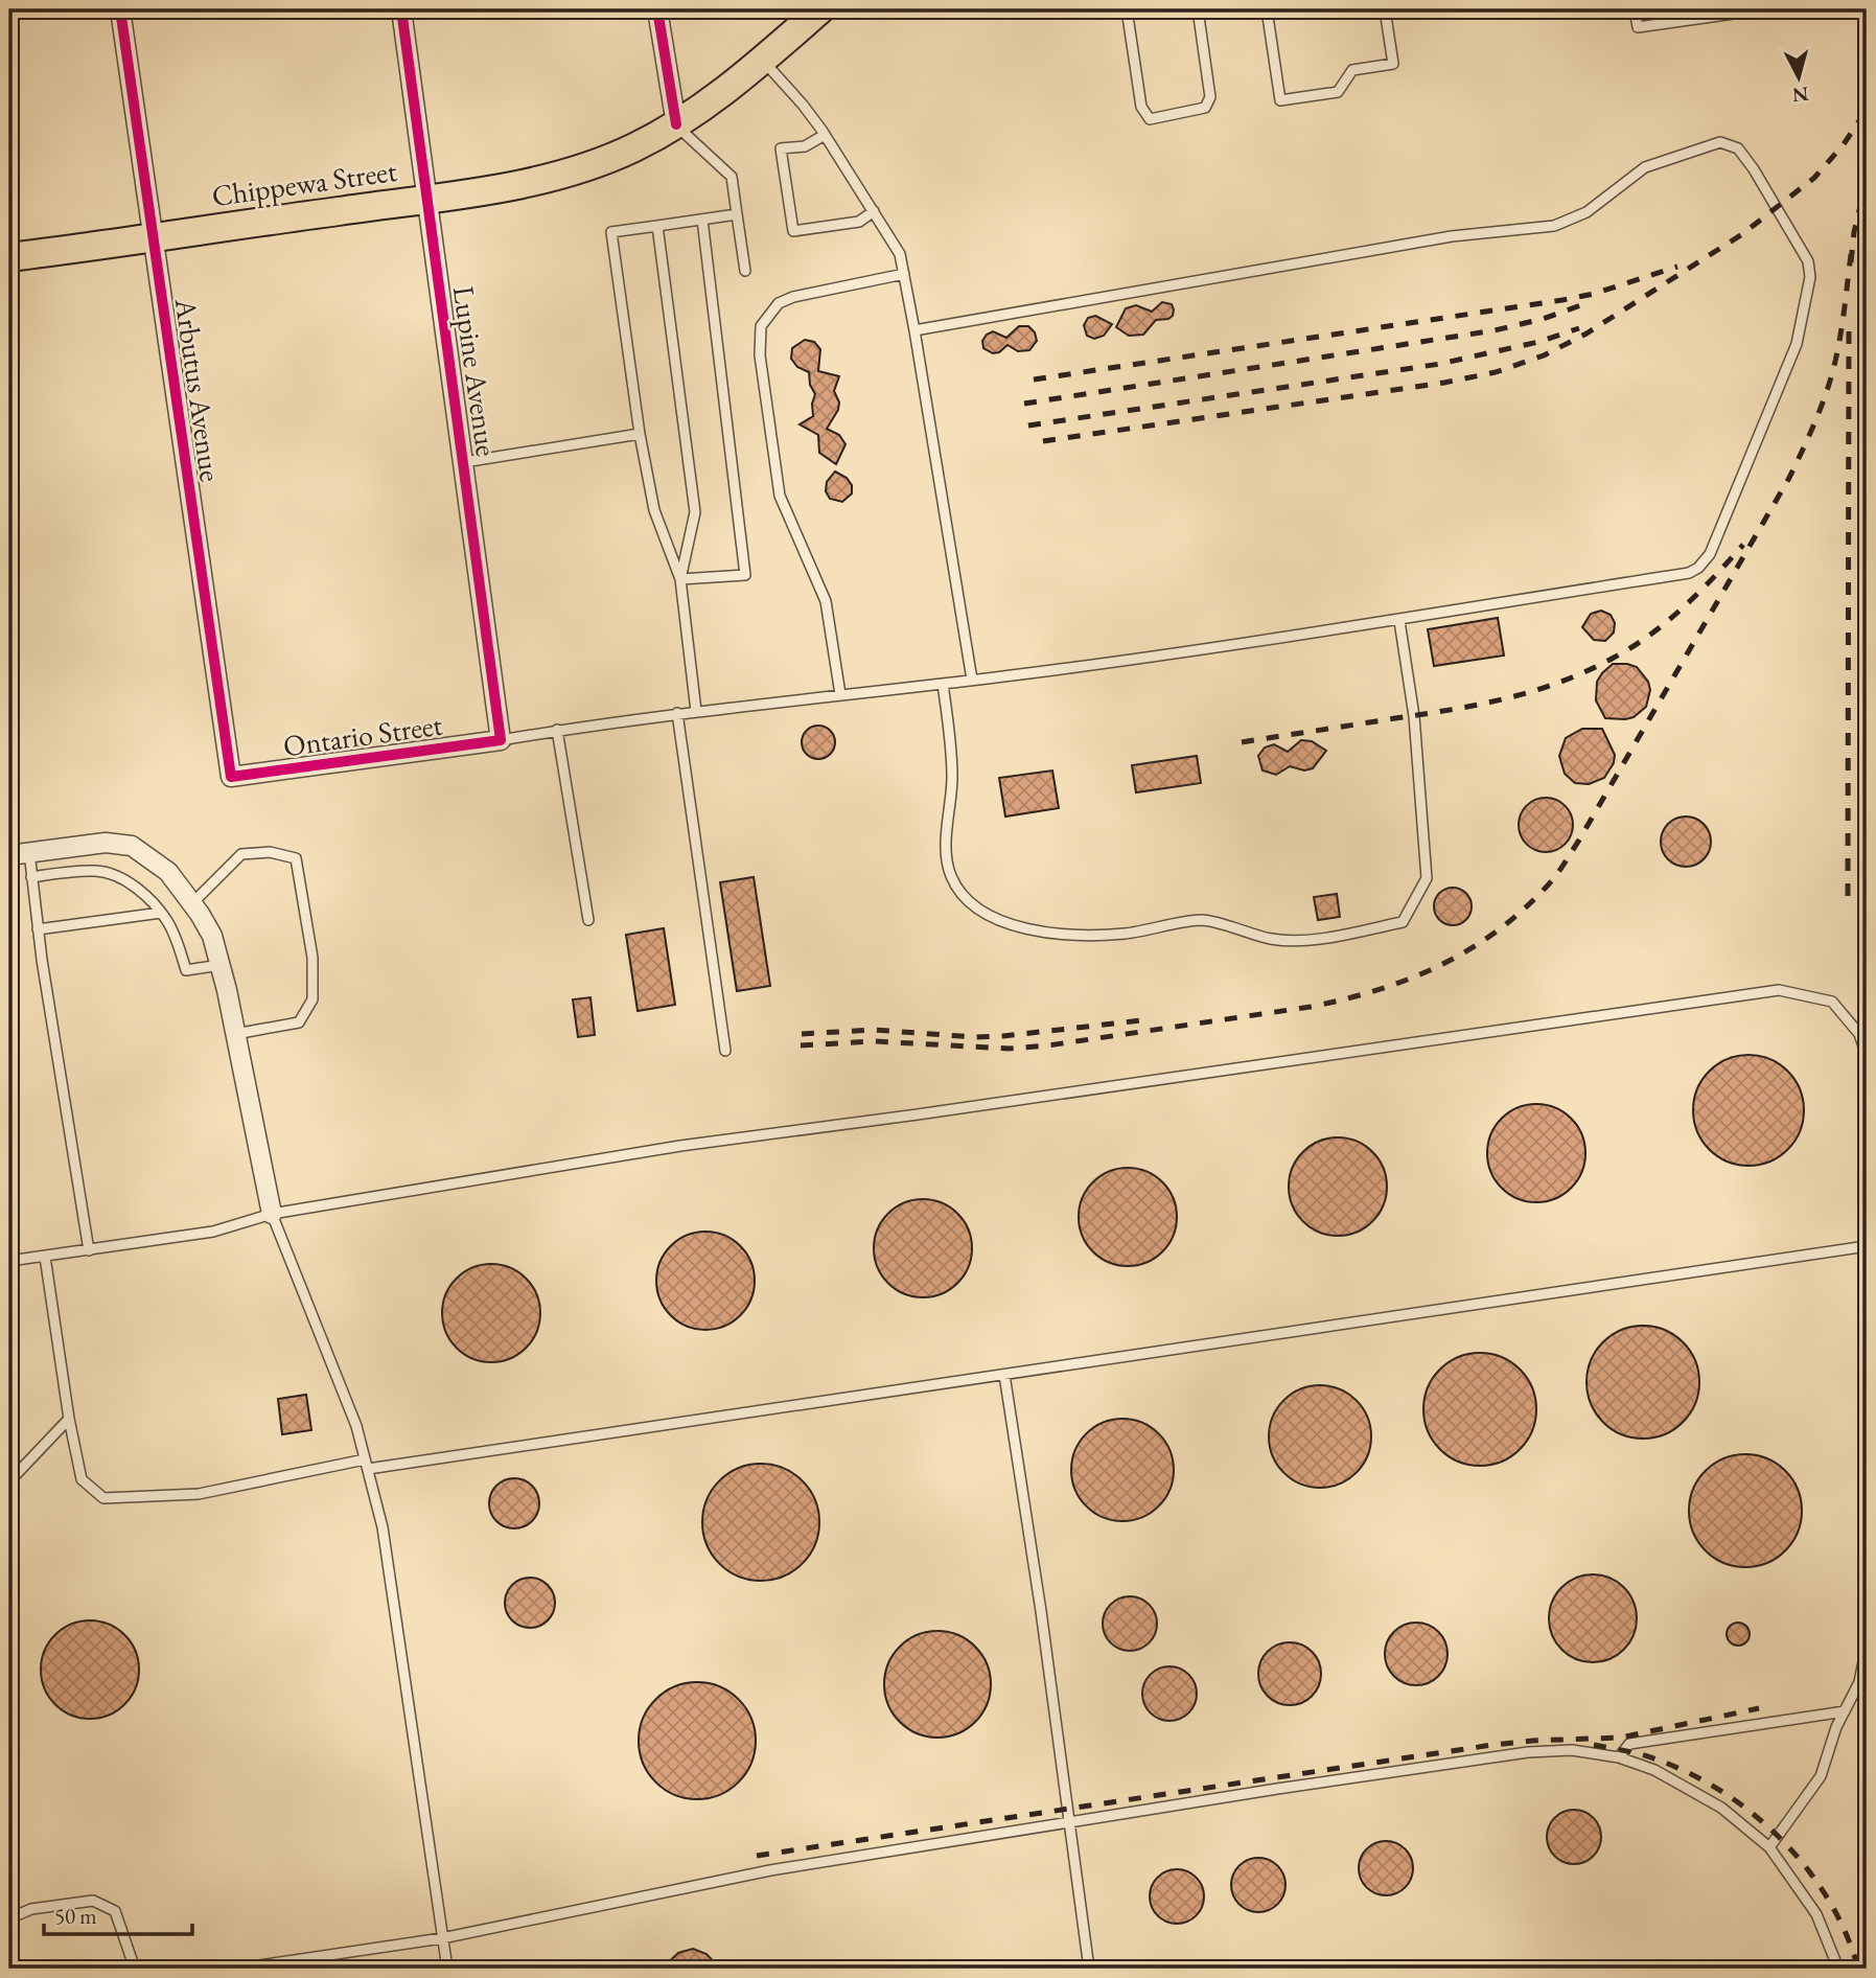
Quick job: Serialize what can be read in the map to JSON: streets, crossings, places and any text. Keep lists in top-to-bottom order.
{
  "streets": {
    "main road": ["Chippewa Street"],
    "street": ["Lupine Avenue", "Arbutus Avenue", "Ontario Street"]
  },
  "crossings": [
    ["Chippewa Street", "Lupine Avenue"],
    ["Chippewa Street", "Arbutus Avenue"],
    ["Lupine Avenue", "Ontario Street"],
    ["Arbutus Avenue", "Ontario Street"]
  ],
  "scale_bar": "50 m",
  "north": "bottom"
}
